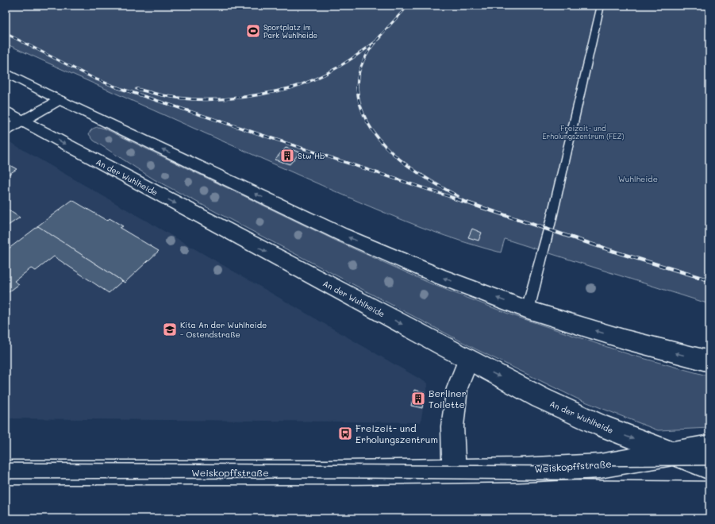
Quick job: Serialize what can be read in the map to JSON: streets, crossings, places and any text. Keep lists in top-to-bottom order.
{
  "streets": {
    "main road": ["An der Wuhlheide", "Weiskopffstraße"]
  },
  "crossings": [
    ["An der Wuhlheide", "Weiskopffstraße"]
  ],
  "parks": ["Freizeit- und Erholungszentrum (FEZ)", "Wuhlheide"],
  "places": {
    "sports": ["Sportplatz im Park Wuhlheide"],
    "building": ["Stw Hb", "Berliner Toilette"],
    "school or university": ["Kita An der Wuhlheide - Ostendstraße"],
    "bus stop": ["Freizeit- und Erholungszentrum"]
  }
}
